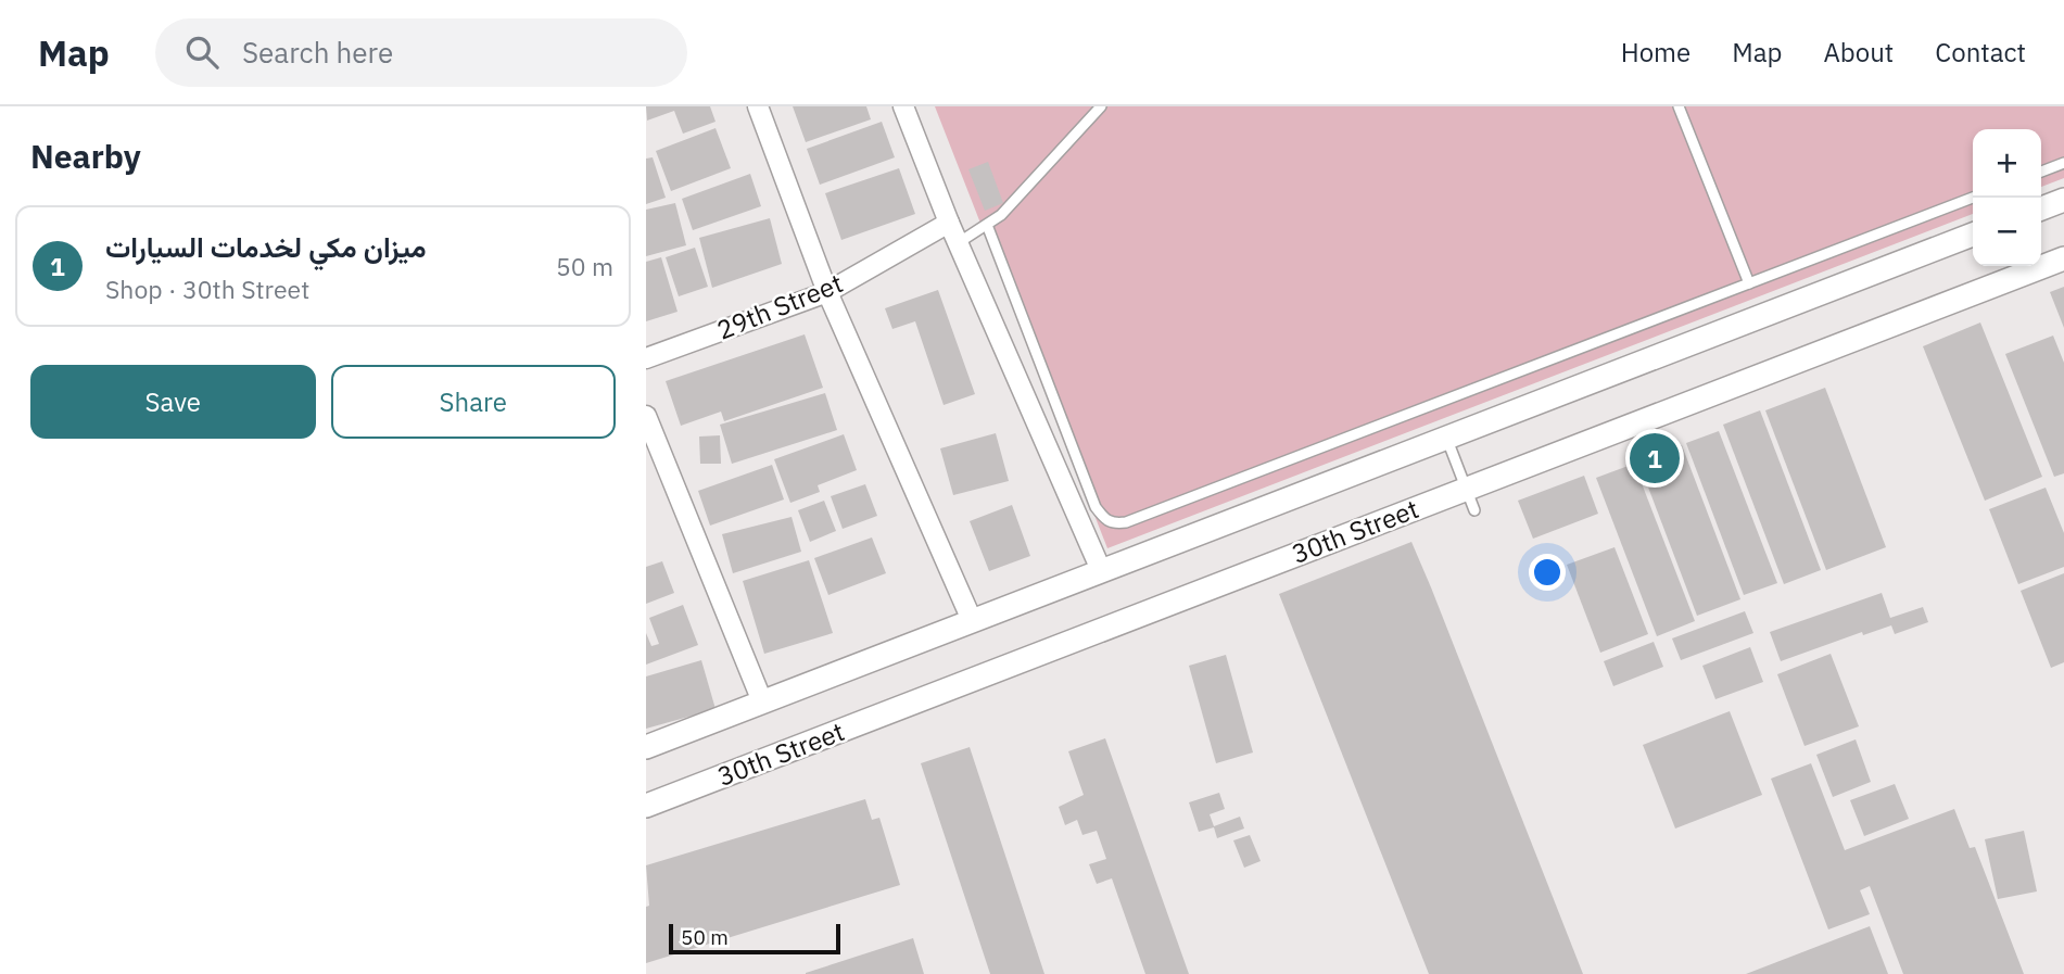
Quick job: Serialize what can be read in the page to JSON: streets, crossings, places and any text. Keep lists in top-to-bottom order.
{
  "streets": {
    "street": ["29th Street", "30th Street"]
  },
  "scale_bar": "50 m",
  "page": {
    "header": "Map",
    "search": "Search here",
    "nav": [
      "Home",
      "Map",
      "About",
      "Contact"
    ],
    "heading": "Nearby",
    "map_buttons": ["+", "−"],
    "list": [
      {
        "mark": "1",
        "name": "ميزان مكي لخدمات السيارات",
        "note": "Shop · 30th Street",
        "value": "50 m"
      }
    ],
    "buttons": ["Save", "Share"],
    "pins": "1",
    "scale": "50 m"
  }
}
